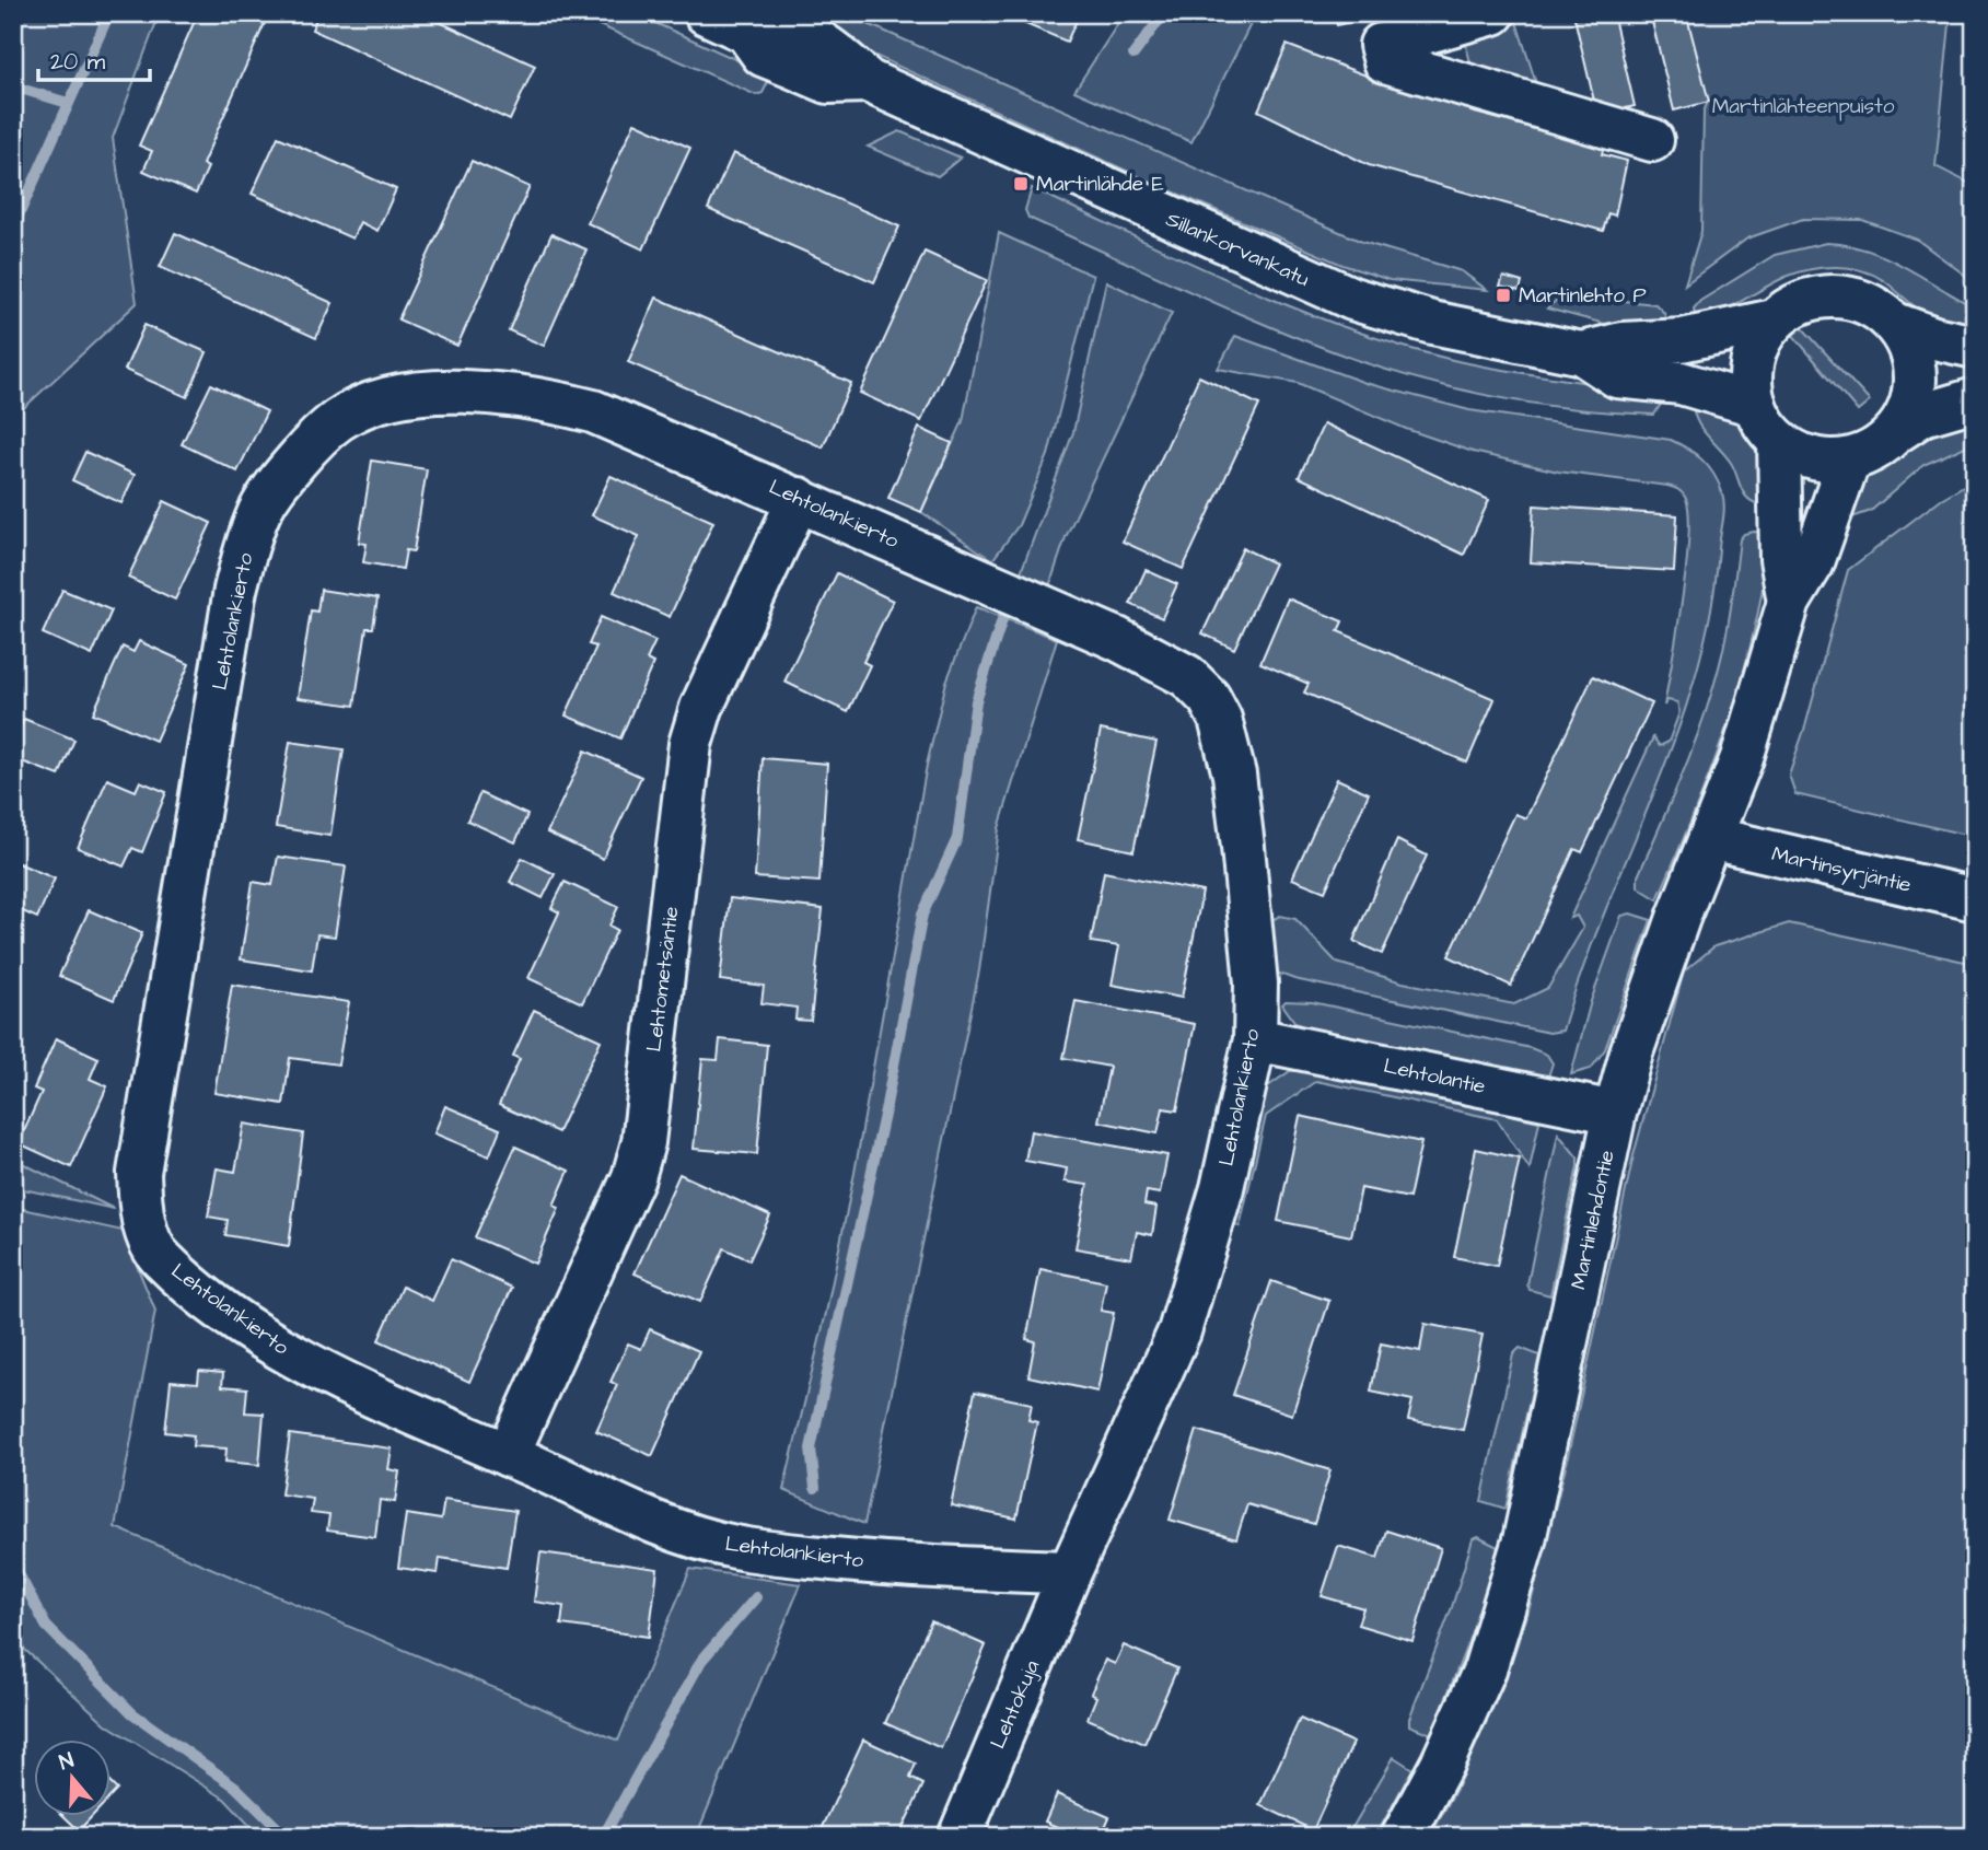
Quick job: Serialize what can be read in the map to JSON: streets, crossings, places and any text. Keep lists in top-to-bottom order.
{
  "streets": {
    "street": [
      "Sillankorvankatu",
      "Lehtolankierto",
      "Martinsyrjäntie",
      "Lehtometsäntie",
      "Lehtolantie",
      "Martinlehdontie",
      "Lehtokuja"
    ]
  },
  "crossings": [
    ["Sillankorvankatu", "Martinlehdontie"],
    ["Lehtolankierto", "Lehtometsäntie"],
    ["Lehtolankierto", "Lehtolantie"],
    ["Lehtolankierto", "Lehtokuja"],
    ["Martinsyrjäntie", "Martinlehdontie"],
    ["Lehtolantie", "Martinlehdontie"]
  ],
  "parks": ["Martinlähteenpuisto"],
  "places": {
    "transit": ["Martinlähde E", "Martinlehto P"]
  },
  "scale_bar": "20 m",
  "north": "top"
}
